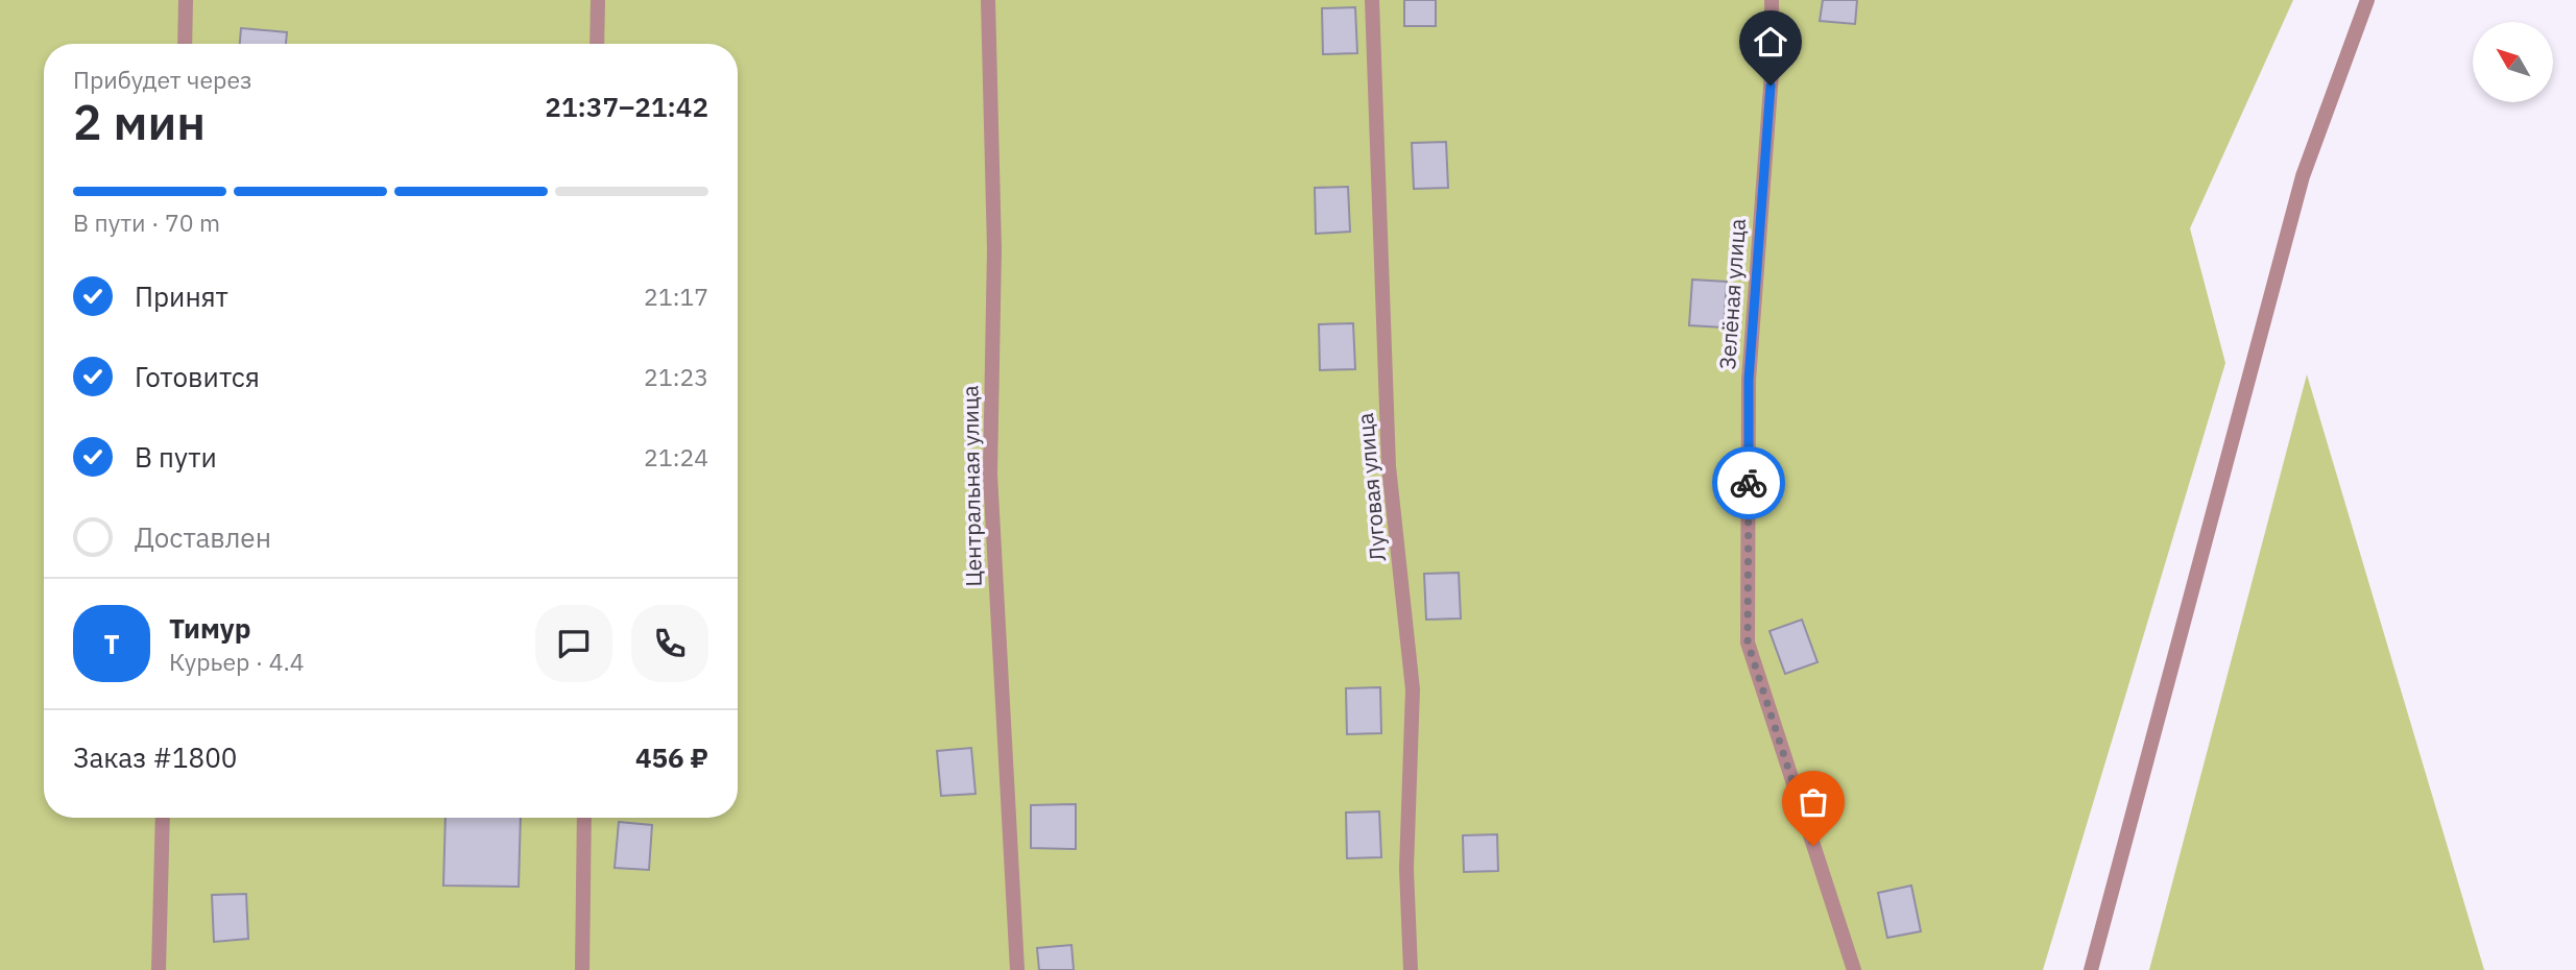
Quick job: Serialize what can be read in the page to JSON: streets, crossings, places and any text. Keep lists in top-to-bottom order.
{
  "streets": {
    "street": ["Зелёная улица", "Центральная улица", "Луговая улица"]
  },
  "north": "top left",
  "page": {
    "heading": ["2 мин", "Прибудет через", "21:37–21:42"],
    "panel": [
      "Тимур",
      "Курьер · 4.4",
      "Заказ #1800",
      "456 ₽"
    ],
    "bar": "В пути · 70 m",
    "list": [
      ["Принят", "21:17"],
      ["Готовится", "21:23"],
      ["В пути", "21:24"],
      "Доставлен"
    ],
    "round": "Т"
  }
}
